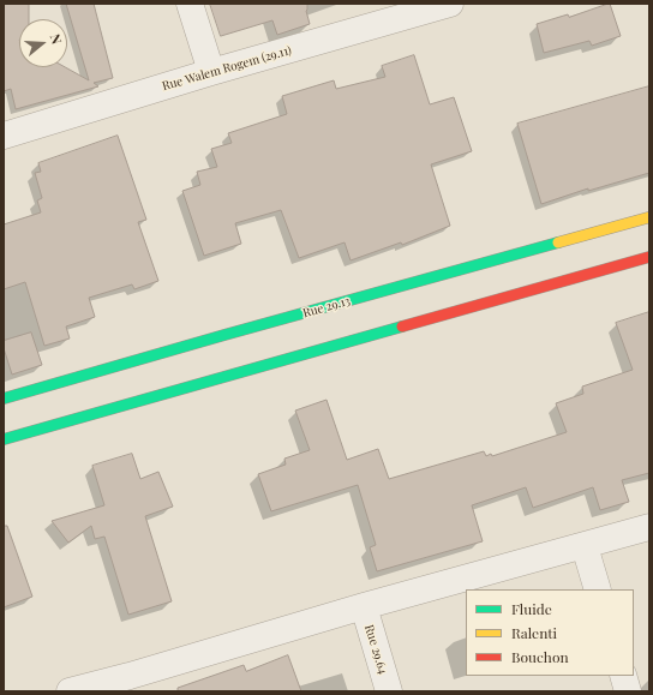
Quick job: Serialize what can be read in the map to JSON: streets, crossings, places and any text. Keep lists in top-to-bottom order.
{
  "streets": {
    "main road": ["Rue 29.13"],
    "street": ["Rue Walem Rogem (29.11)", "Rue 29.64"]
  },
  "legend": ["Fluide", "Ralenti", "Bouchon"],
  "north": "right"
}
